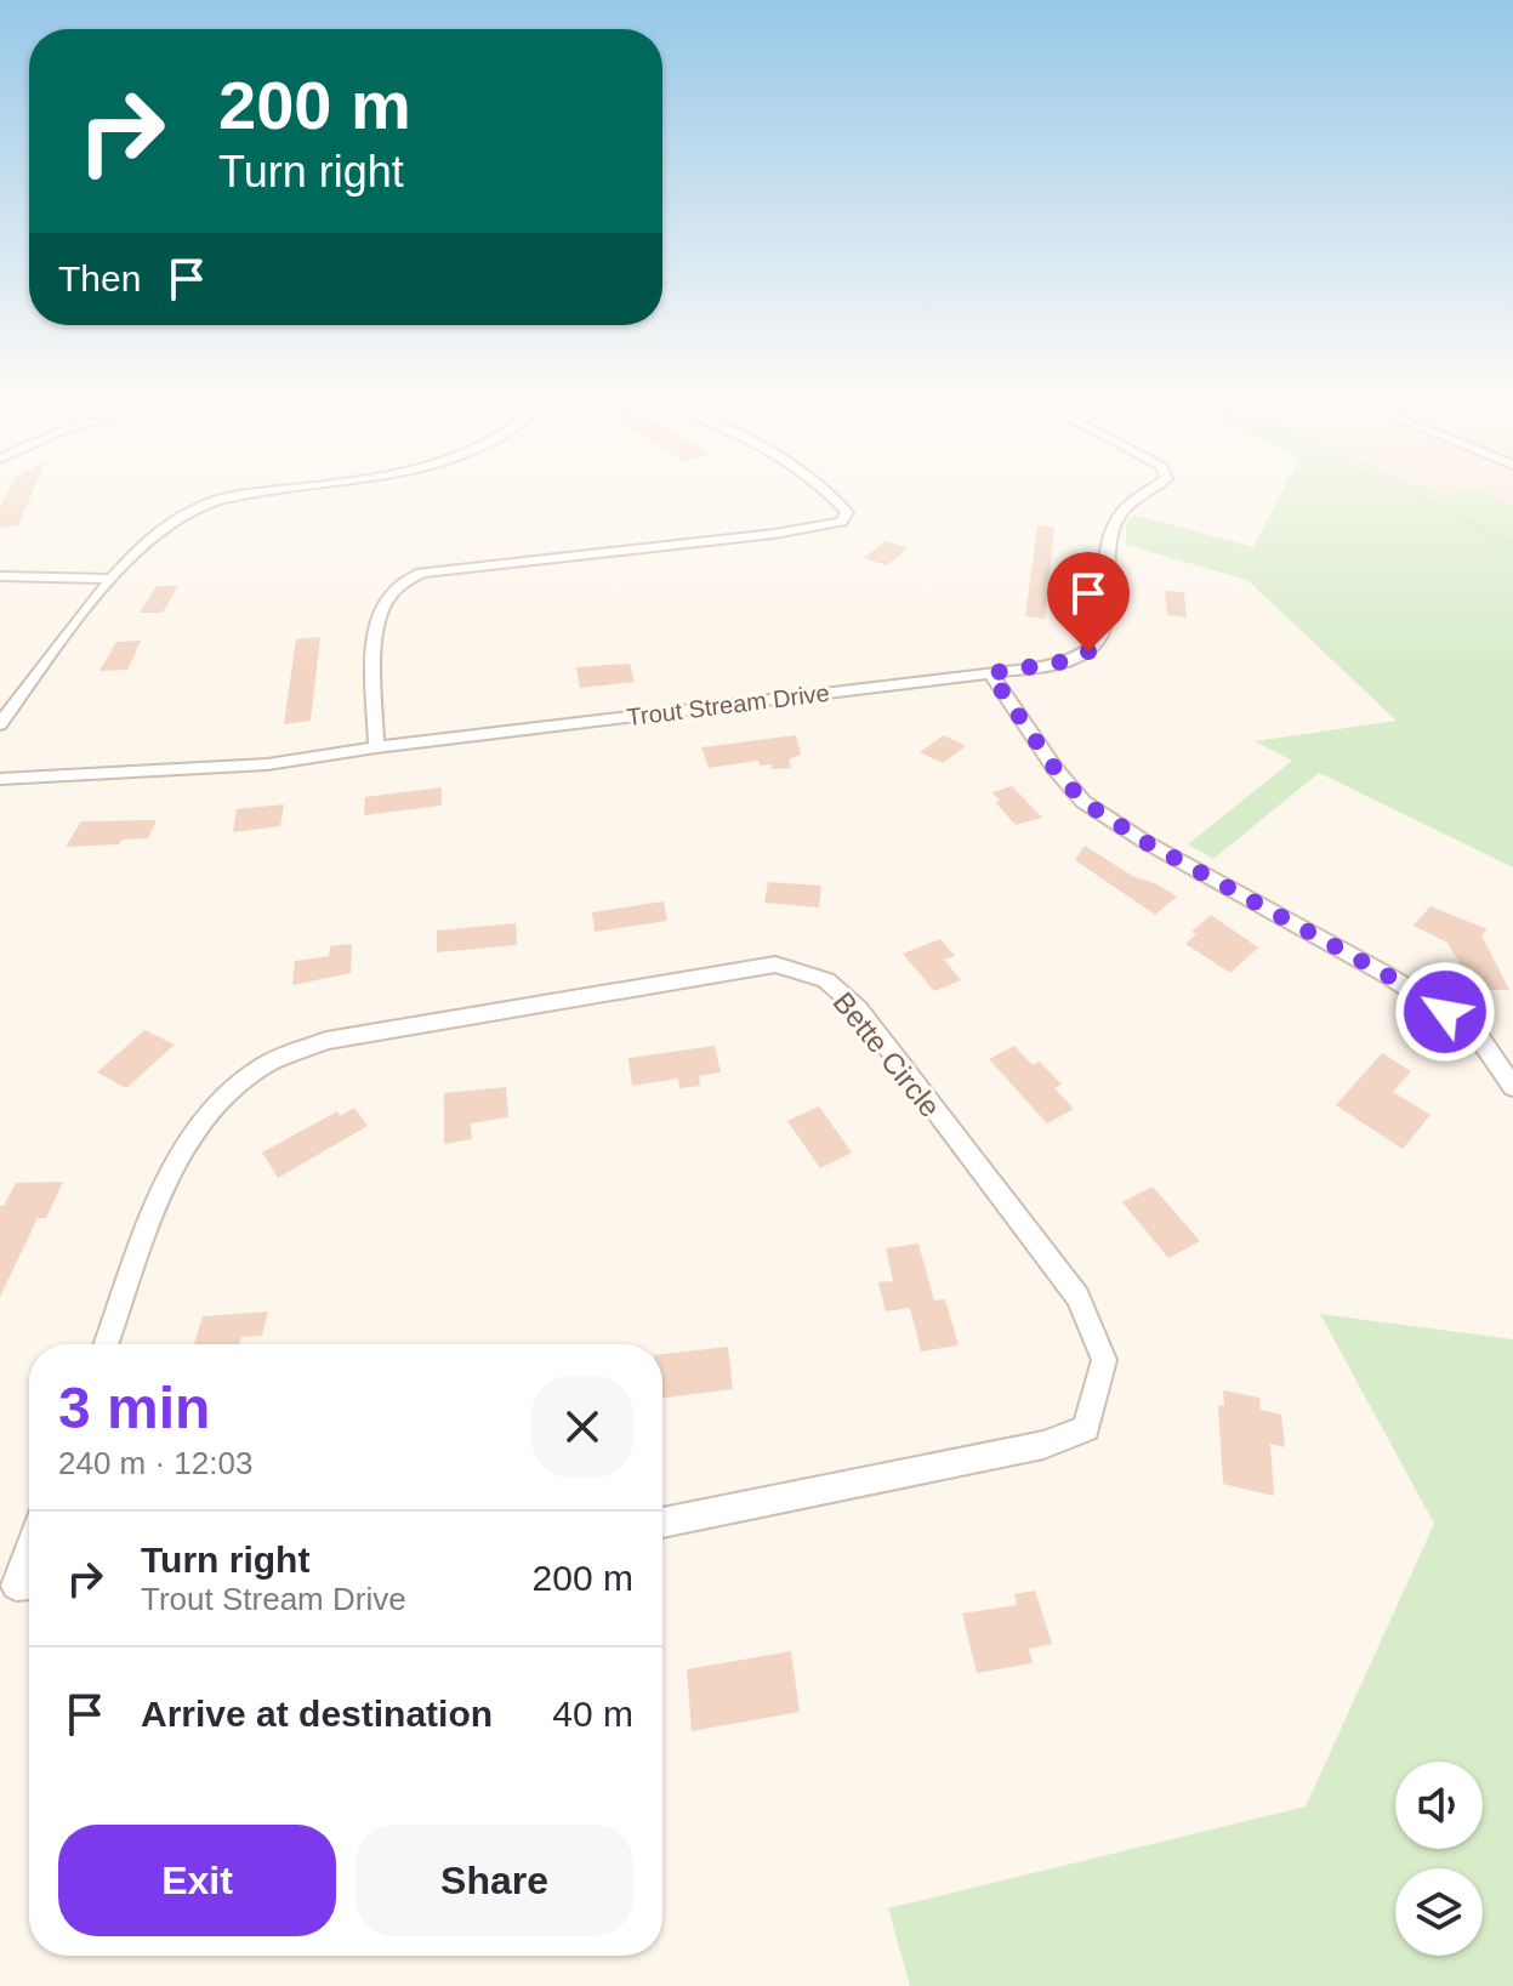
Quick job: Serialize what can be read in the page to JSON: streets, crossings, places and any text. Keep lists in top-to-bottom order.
{
  "streets": {
    "street": ["Trout Stream Drive", "Bette Circle"]
  },
  "page": {
    "turn": ["200 m", "Turn right"],
    "then": "Then",
    "heading": ["3 min", "240 m · 12:03"],
    "list": [
      {
        "name": "Turn right",
        "note": "Trout Stream Drive",
        "value": "200 m"
      },
      {
        "name": "Arrive at destination",
        "value": "40 m"
      }
    ],
    "buttons": ["Exit", "Share"]
  }
}
